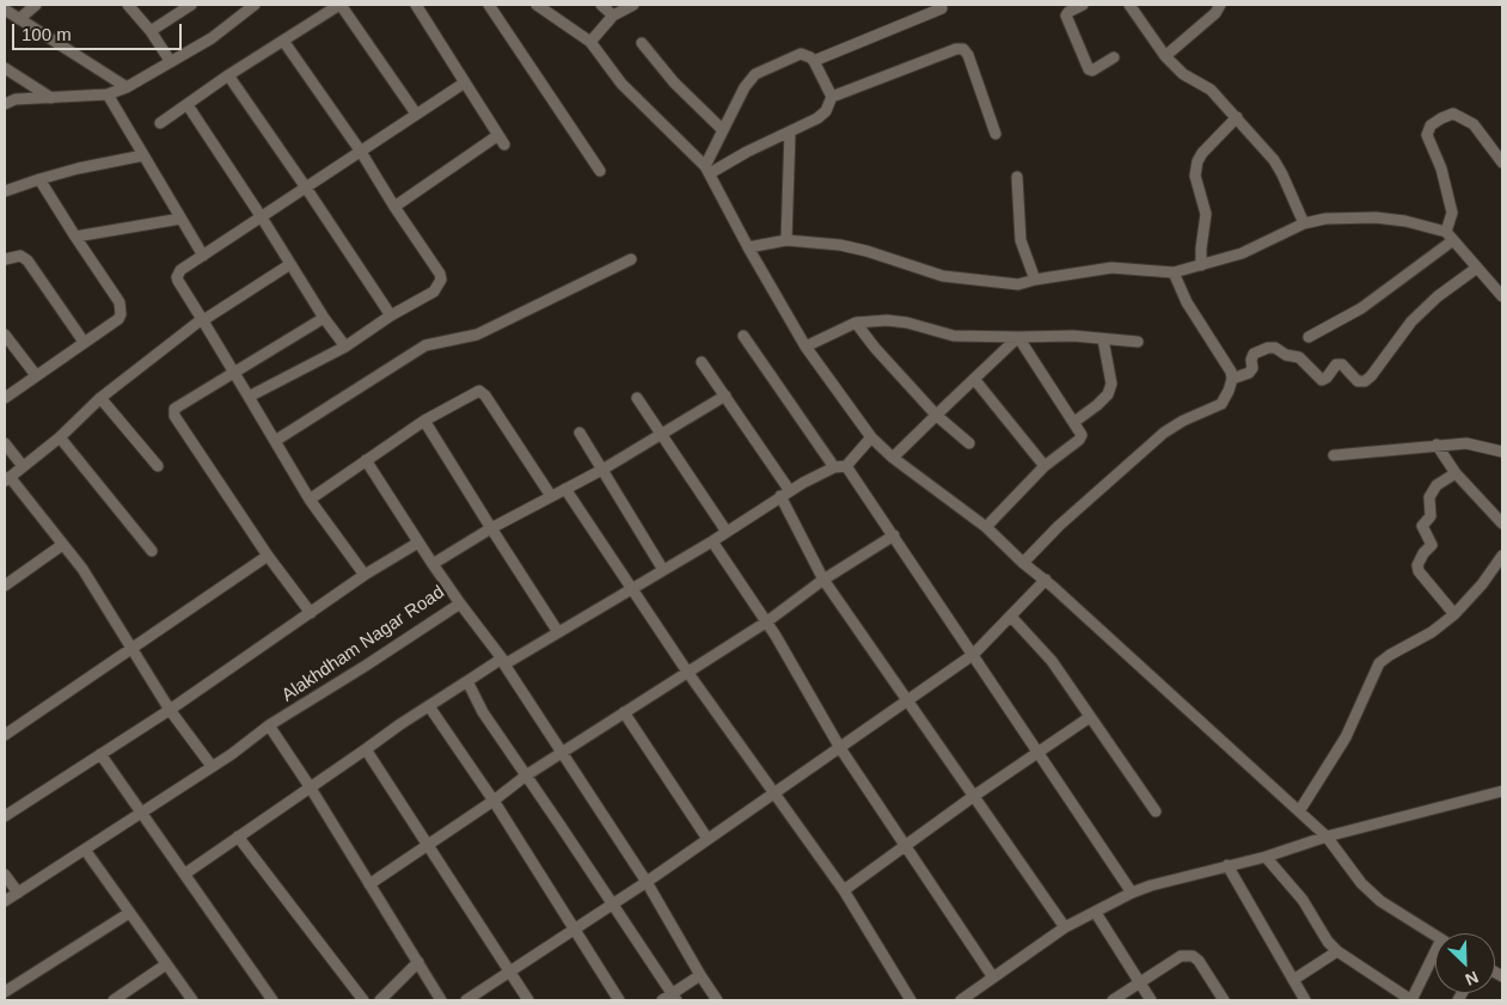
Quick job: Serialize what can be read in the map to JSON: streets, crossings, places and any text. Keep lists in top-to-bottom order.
{
  "streets": {
    "street": ["Alakhdham Nagar Road"]
  },
  "scale_bar": "100 m",
  "north": "bottom right"
}
